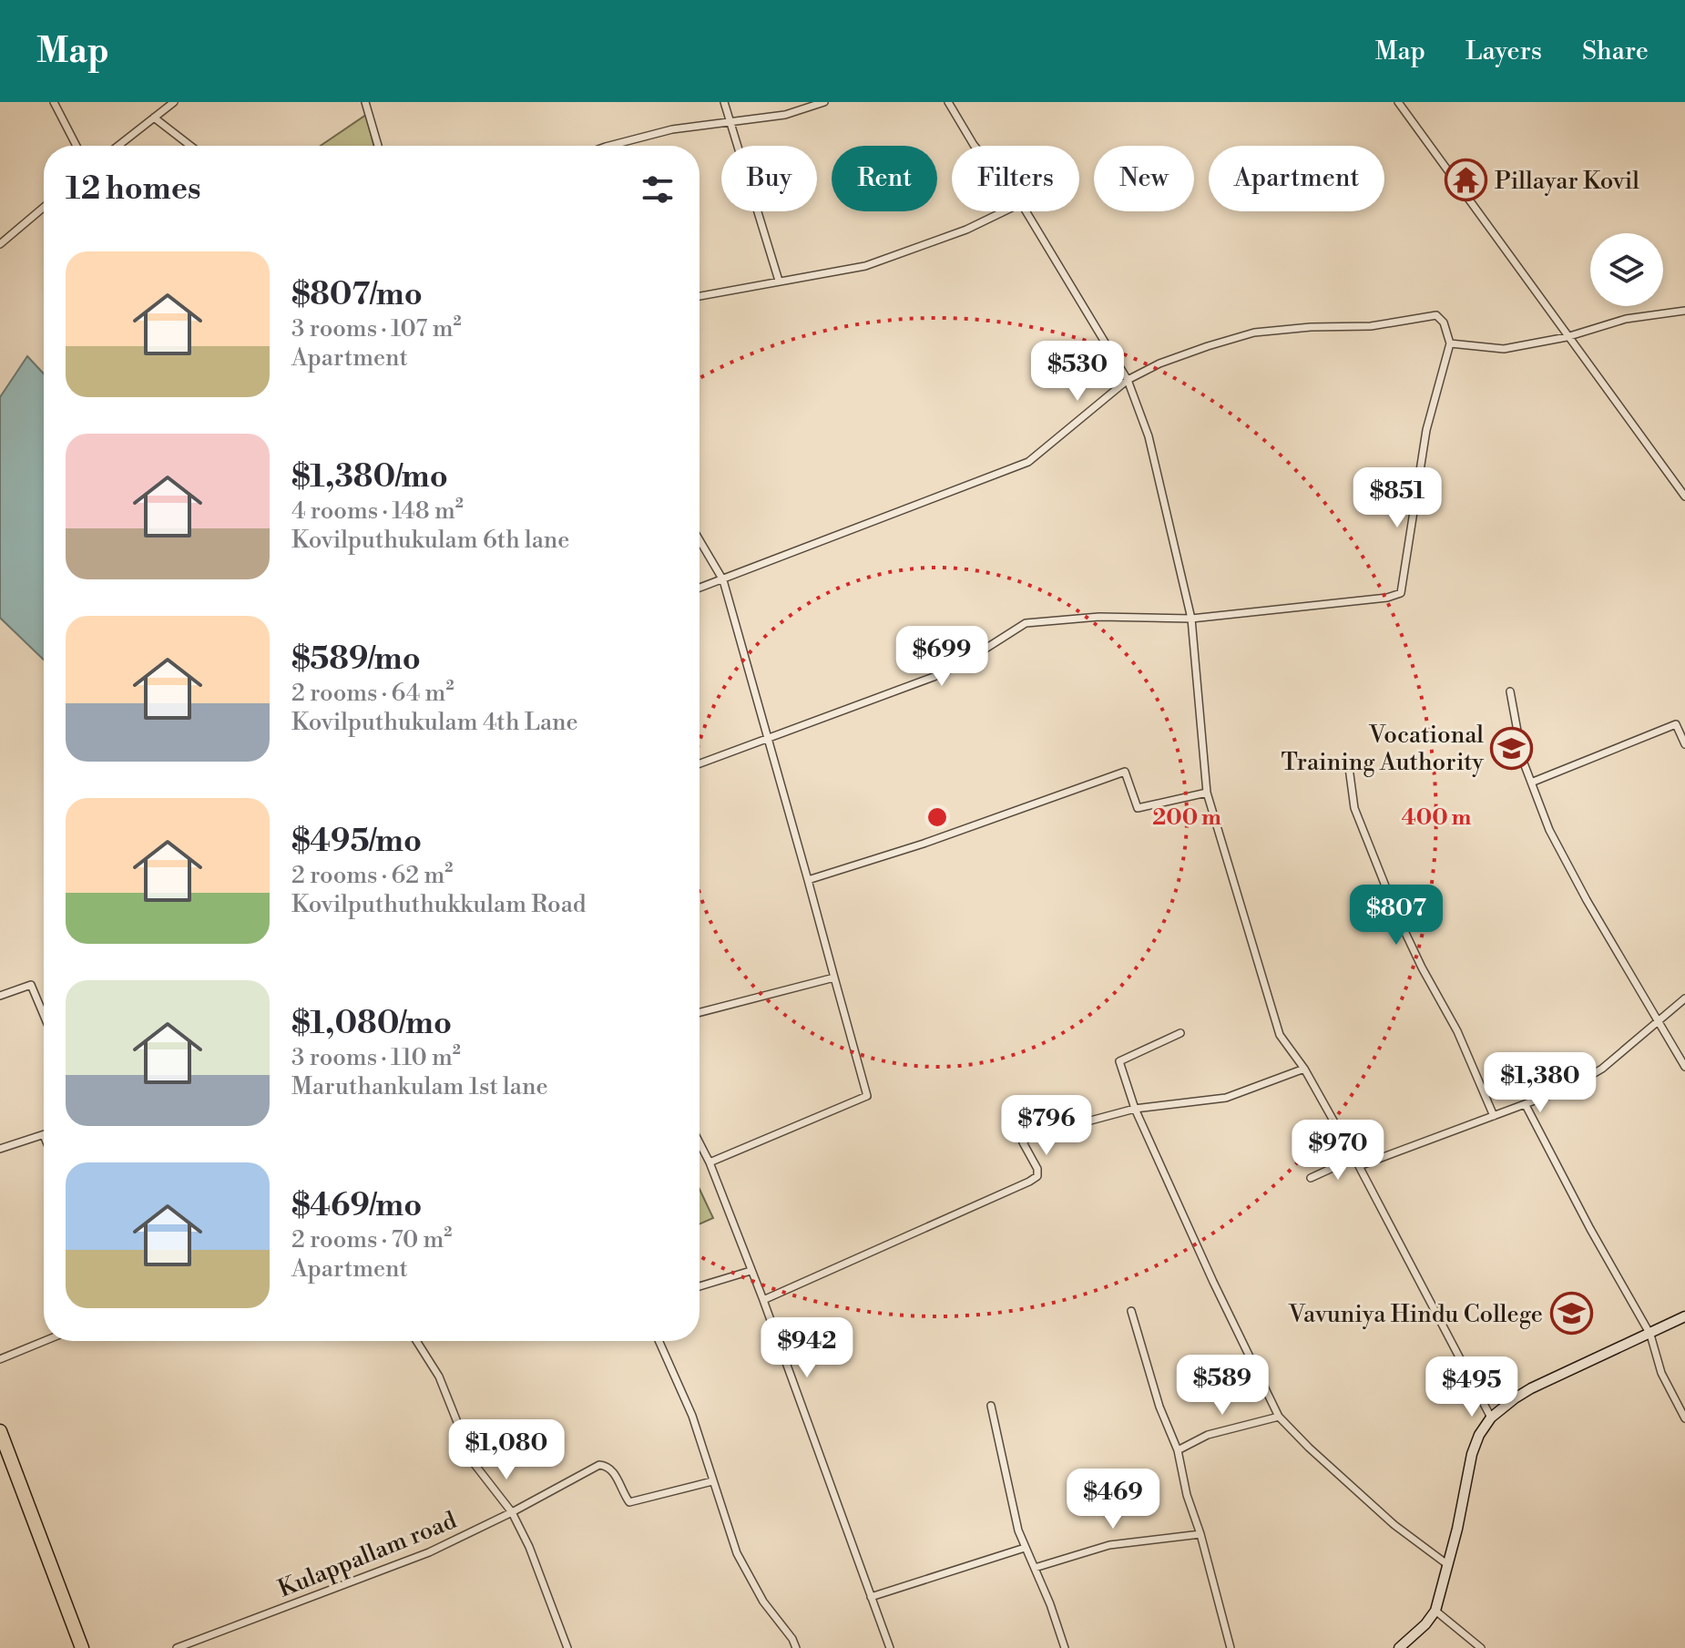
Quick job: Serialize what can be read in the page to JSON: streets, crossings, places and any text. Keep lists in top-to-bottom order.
{
  "streets": {
    "street": ["Kulappallam road"]
  },
  "places": {
    "temple": ["Pillayar Kovil"],
    "school or university": ["Vocational Training Authority", "Vavuniya Hindu College"]
  },
  "page": {
    "header": "Map",
    "nav": ["Map", "Layers", "Share"],
    "chip": [
      "Buy",
      "Rent",
      "Filters",
      "New",
      "Apartment"
    ],
    "heading": "12 homes",
    "list": [
      {
        "name": "$807/mo",
        "note": "3 rooms · 107 m² · Apartment"
      },
      {
        "name": "$1,380/mo",
        "note": "4 rooms · 148 m² · Kovilputhukulam 6th lane"
      },
      {
        "name": "$589/mo",
        "note": "2 rooms · 64 m² · Kovilputhukulam 4th Lane"
      },
      {
        "name": "$495/mo",
        "note": "2 rooms · 62 m² · Kovilputhuthukkulam Road"
      },
      {
        "name": "$1,080/mo",
        "note": "3 rooms · 110 m² · Maruthankulam 1st lane"
      },
      {
        "name": "$469/mo",
        "note": "2 rooms · 70 m² · Apartment"
      }
    ],
    "price": [
      "$530",
      "$851",
      "$699",
      "$807",
      "$1,380",
      "$796",
      "$970",
      "$942",
      "$589",
      "$495",
      "$1,080",
      "$469"
    ]
  },
  "rings": ["200 m", "400 m"]
}
